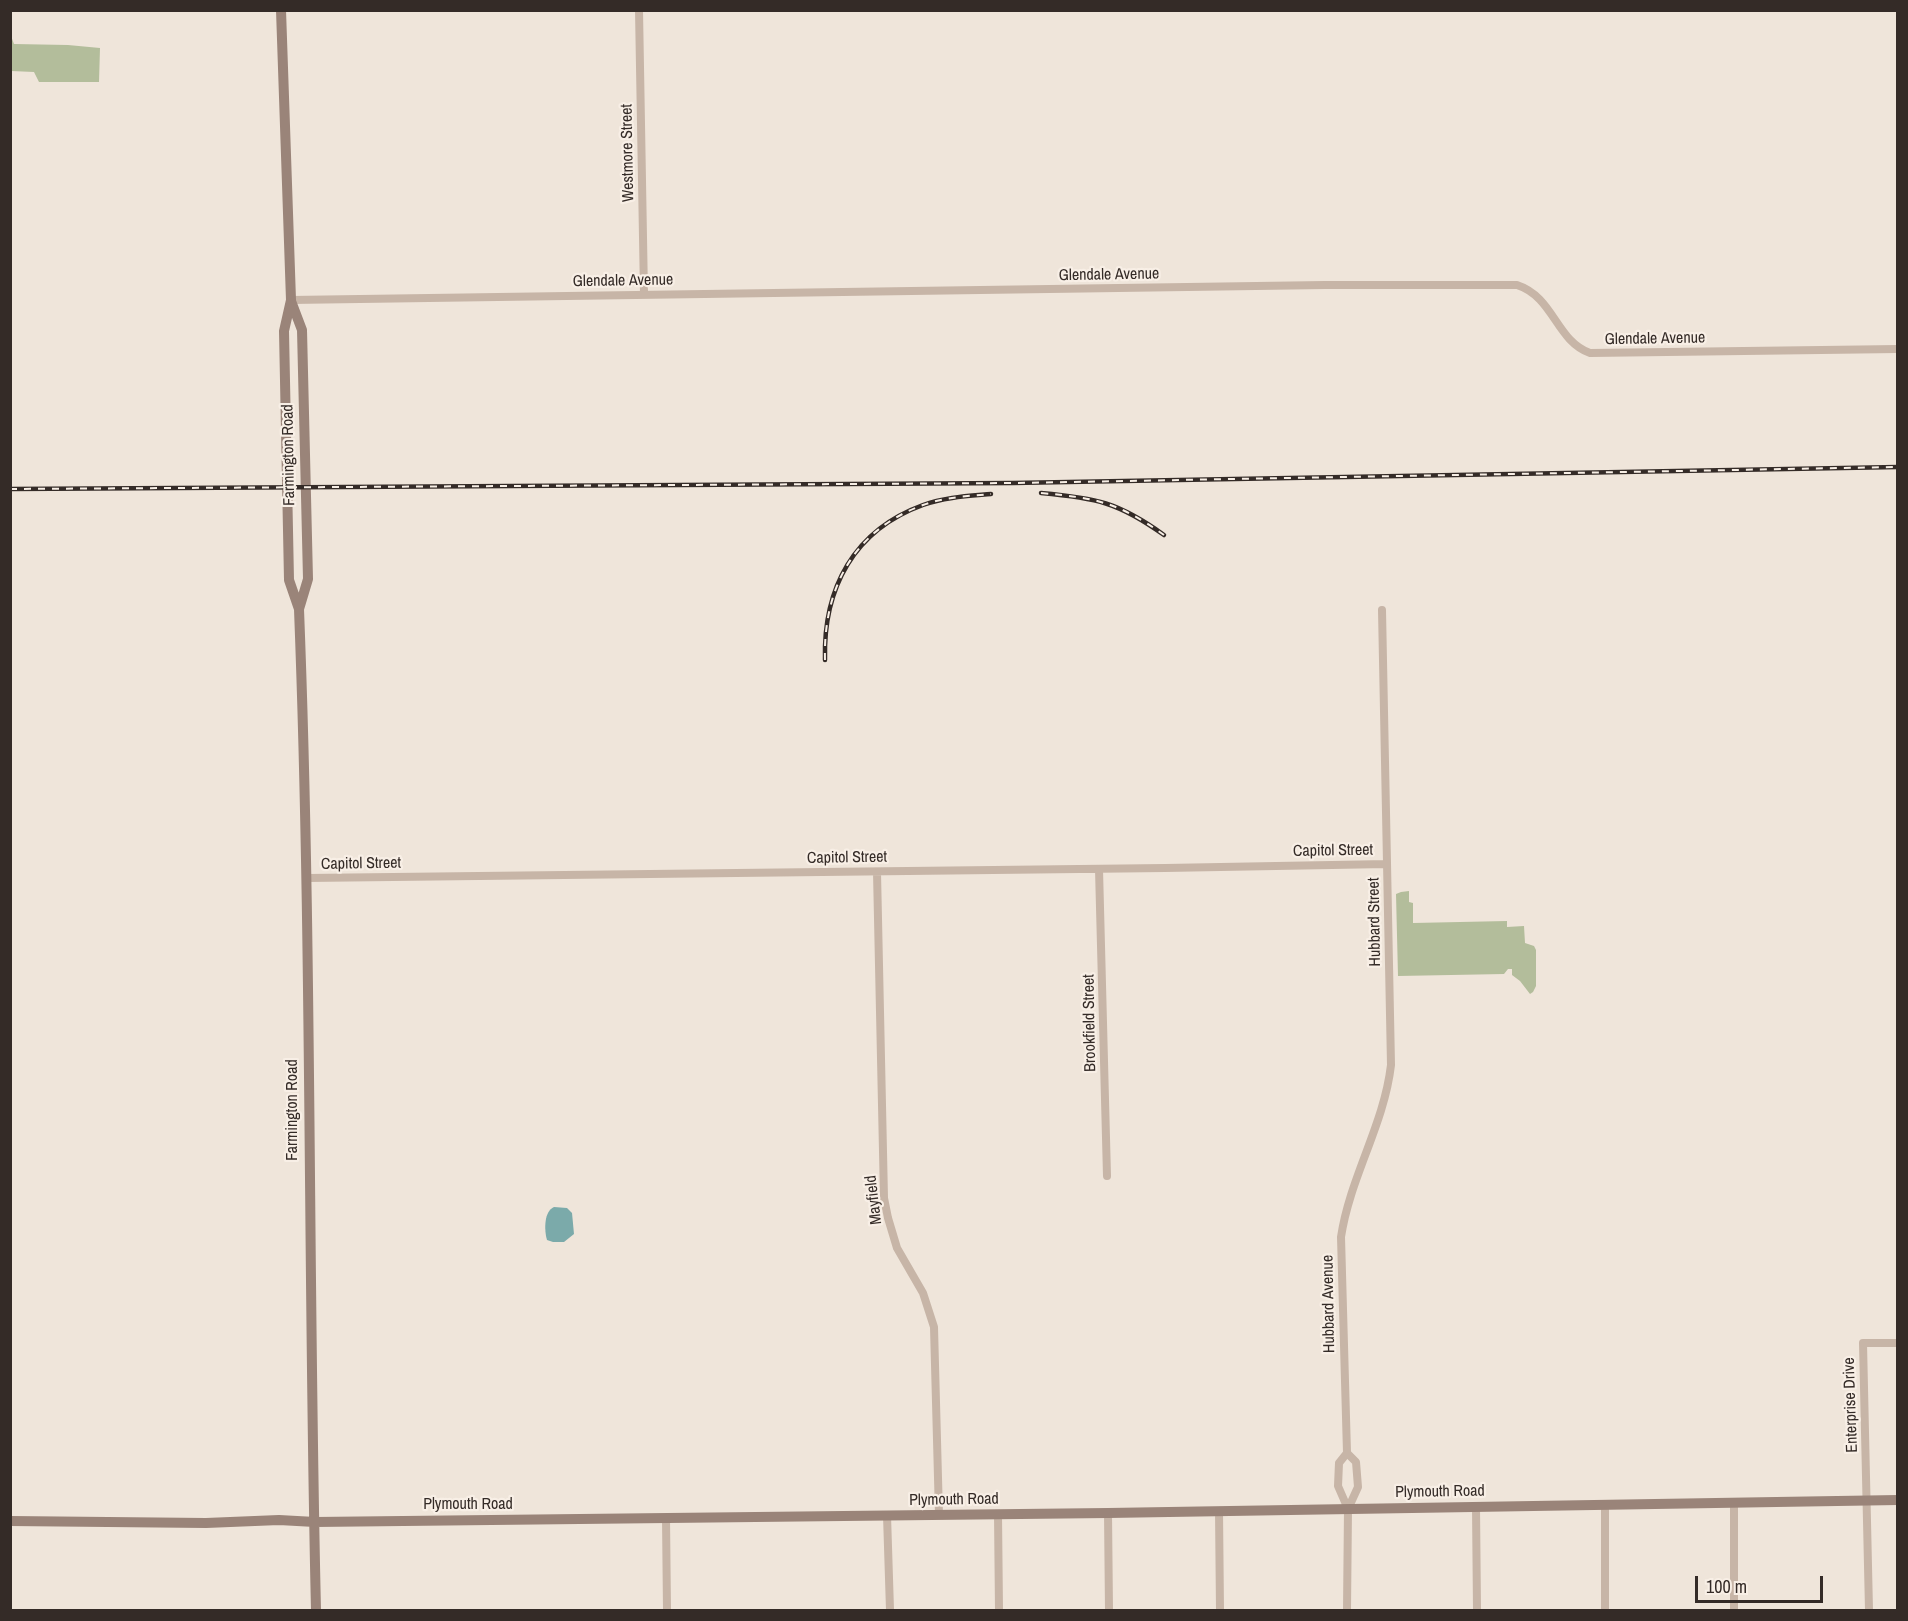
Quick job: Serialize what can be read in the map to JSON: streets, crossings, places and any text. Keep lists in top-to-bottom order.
{
  "streets": {
    "main road": ["Farmington Road", "Plymouth Road"],
    "street": [
      "Westmore Street",
      "Glendale Avenue",
      "Capitol Street",
      "Hubbard Street",
      "Brookfield Street",
      "Mayfield",
      "Hubbard Avenue",
      "Enterprise Drive"
    ]
  },
  "crossings": [
    ["Westmore Street", "Glendale Avenue"],
    ["Glendale Avenue", "Farmington Road"],
    ["Farmington Road", "Capitol Street"],
    ["Farmington Road", "Plymouth Road"],
    ["Capitol Street", "Hubbard Street"],
    ["Capitol Street", "Brookfield Street"],
    ["Capitol Street", "Mayfield"],
    ["Hubbard Street", "Hubbard Avenue"],
    ["Mayfield", "Plymouth Road"],
    ["Hubbard Avenue", "Plymouth Road"],
    ["Enterprise Drive", "Plymouth Road"]
  ],
  "scale_bar": "100 m"
}
